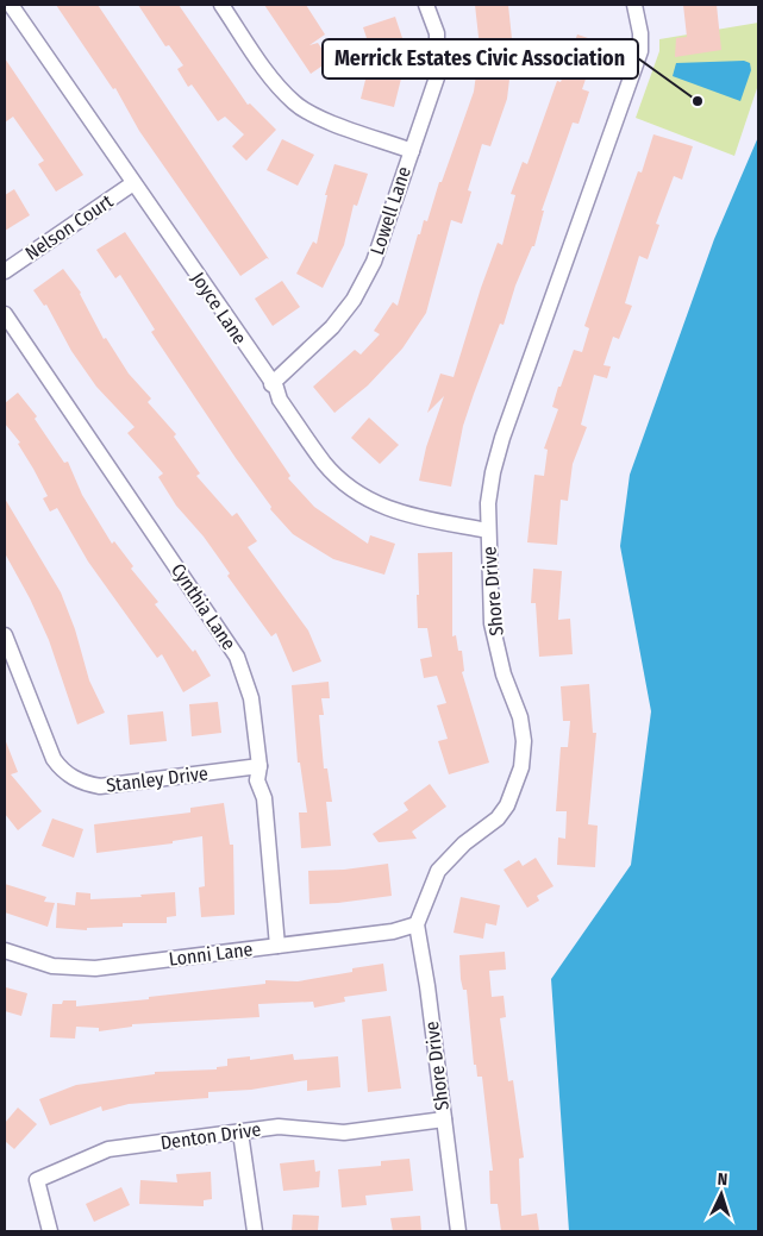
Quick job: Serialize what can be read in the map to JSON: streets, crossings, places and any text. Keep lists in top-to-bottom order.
{
  "streets": {
    "street": [
      "Lowell Lane",
      "Nelson Court",
      "Joyce Lane",
      "Shore Drive",
      "Cynthia Lane",
      "Stanley Drive",
      "Lonni Lane",
      "Denton Drive"
    ]
  },
  "crossings": [
    ["Lowell Lane", "Joyce Lane"],
    ["Nelson Court", "Joyce Lane"],
    ["Joyce Lane", "Shore Drive"],
    ["Shore Drive", "Lonni Lane"],
    ["Shore Drive", "Denton Drive"],
    ["Cynthia Lane", "Stanley Drive"],
    ["Cynthia Lane", "Lonni Lane"]
  ],
  "places": ["Merrick Estates Civic Association"],
  "north": "top"
}
